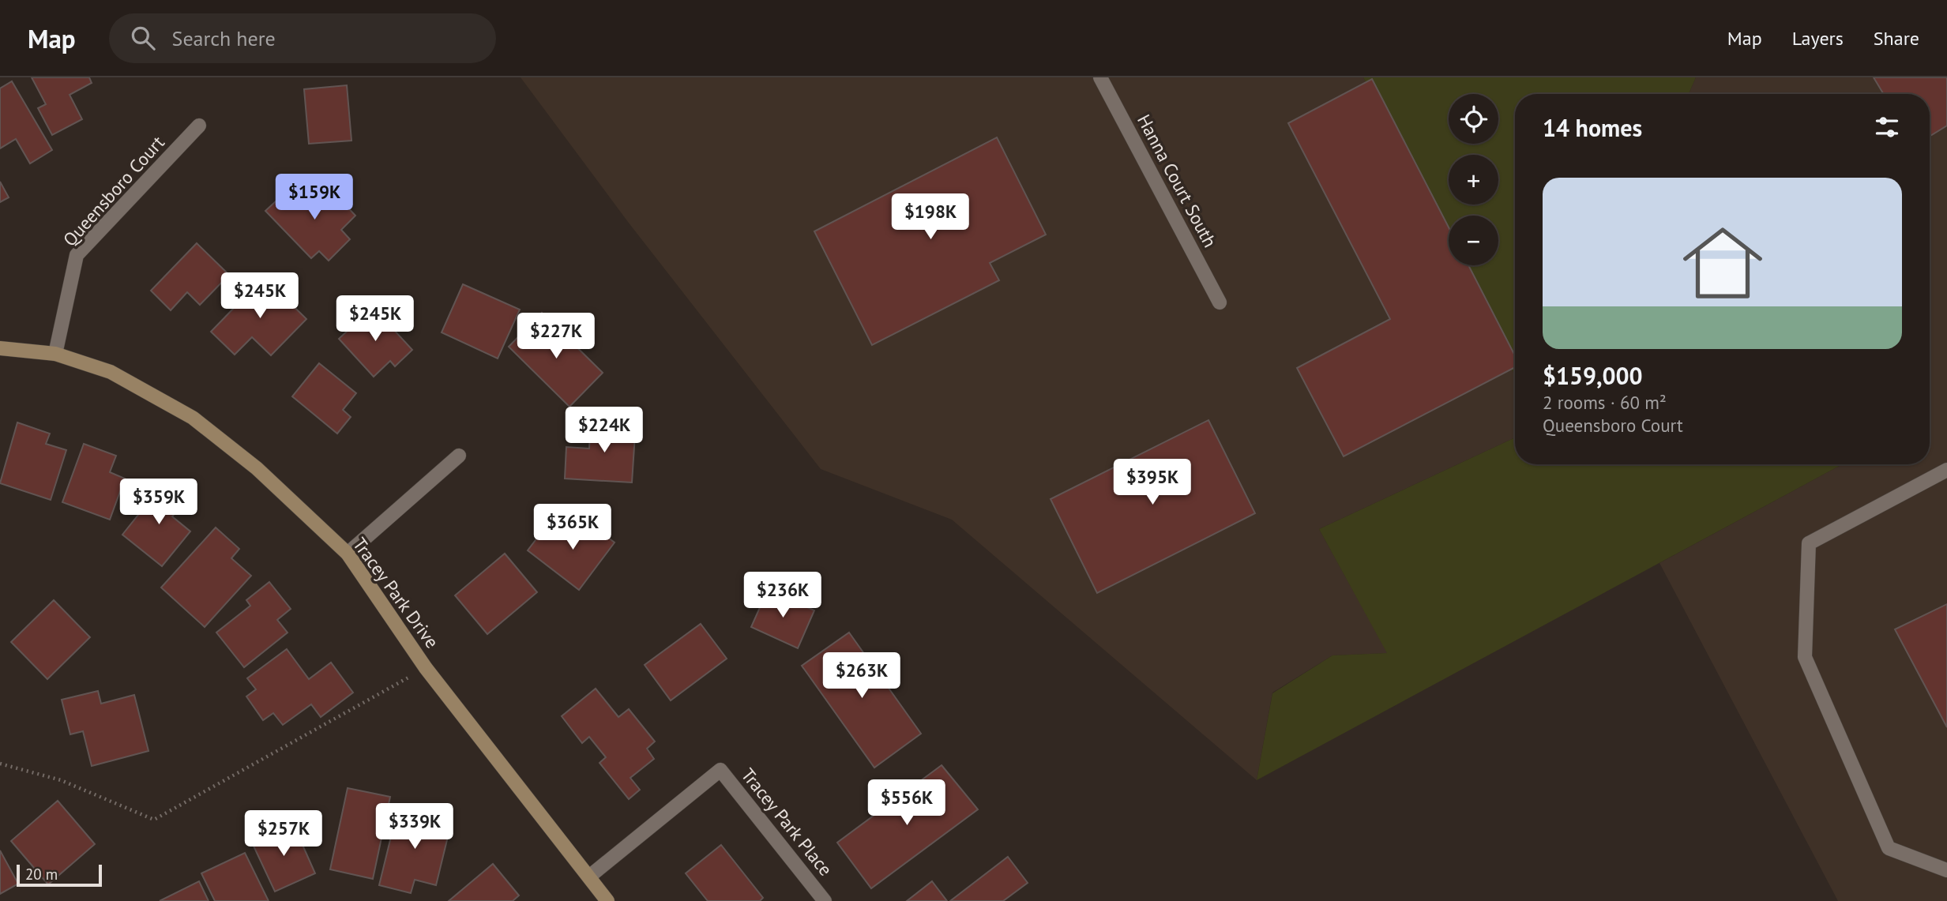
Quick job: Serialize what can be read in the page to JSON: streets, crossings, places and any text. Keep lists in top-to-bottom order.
{
  "streets": {
    "street": [
      "Hanna Court South",
      "Queensboro Court",
      "Tracey Park Drive",
      "Tracey Park Place"
    ]
  },
  "crossings": [
    ["Queensboro Court", "Tracey Park Drive"],
    ["Tracey Park Drive", "Tracey Park Place"]
  ],
  "scale_bar": "20 m",
  "page": {
    "header": "Map",
    "search": "Search here",
    "nav": ["Map", "Layers", "Share"],
    "map_buttons": ["+", "−"],
    "heading": "14 homes",
    "list": [
      {
        "name": "$159,000",
        "note": "2 rooms · 60 m² · Queensboro Court"
      }
    ],
    "price": [
      "$159K",
      "$198K",
      "$245K",
      "$245K",
      "$227K",
      "$224K",
      "$395K",
      "$359K",
      "$365K",
      "$236K",
      "$263K",
      "$556K",
      "$339K",
      "$257K"
    ],
    "scale": "20 m"
  }
}
